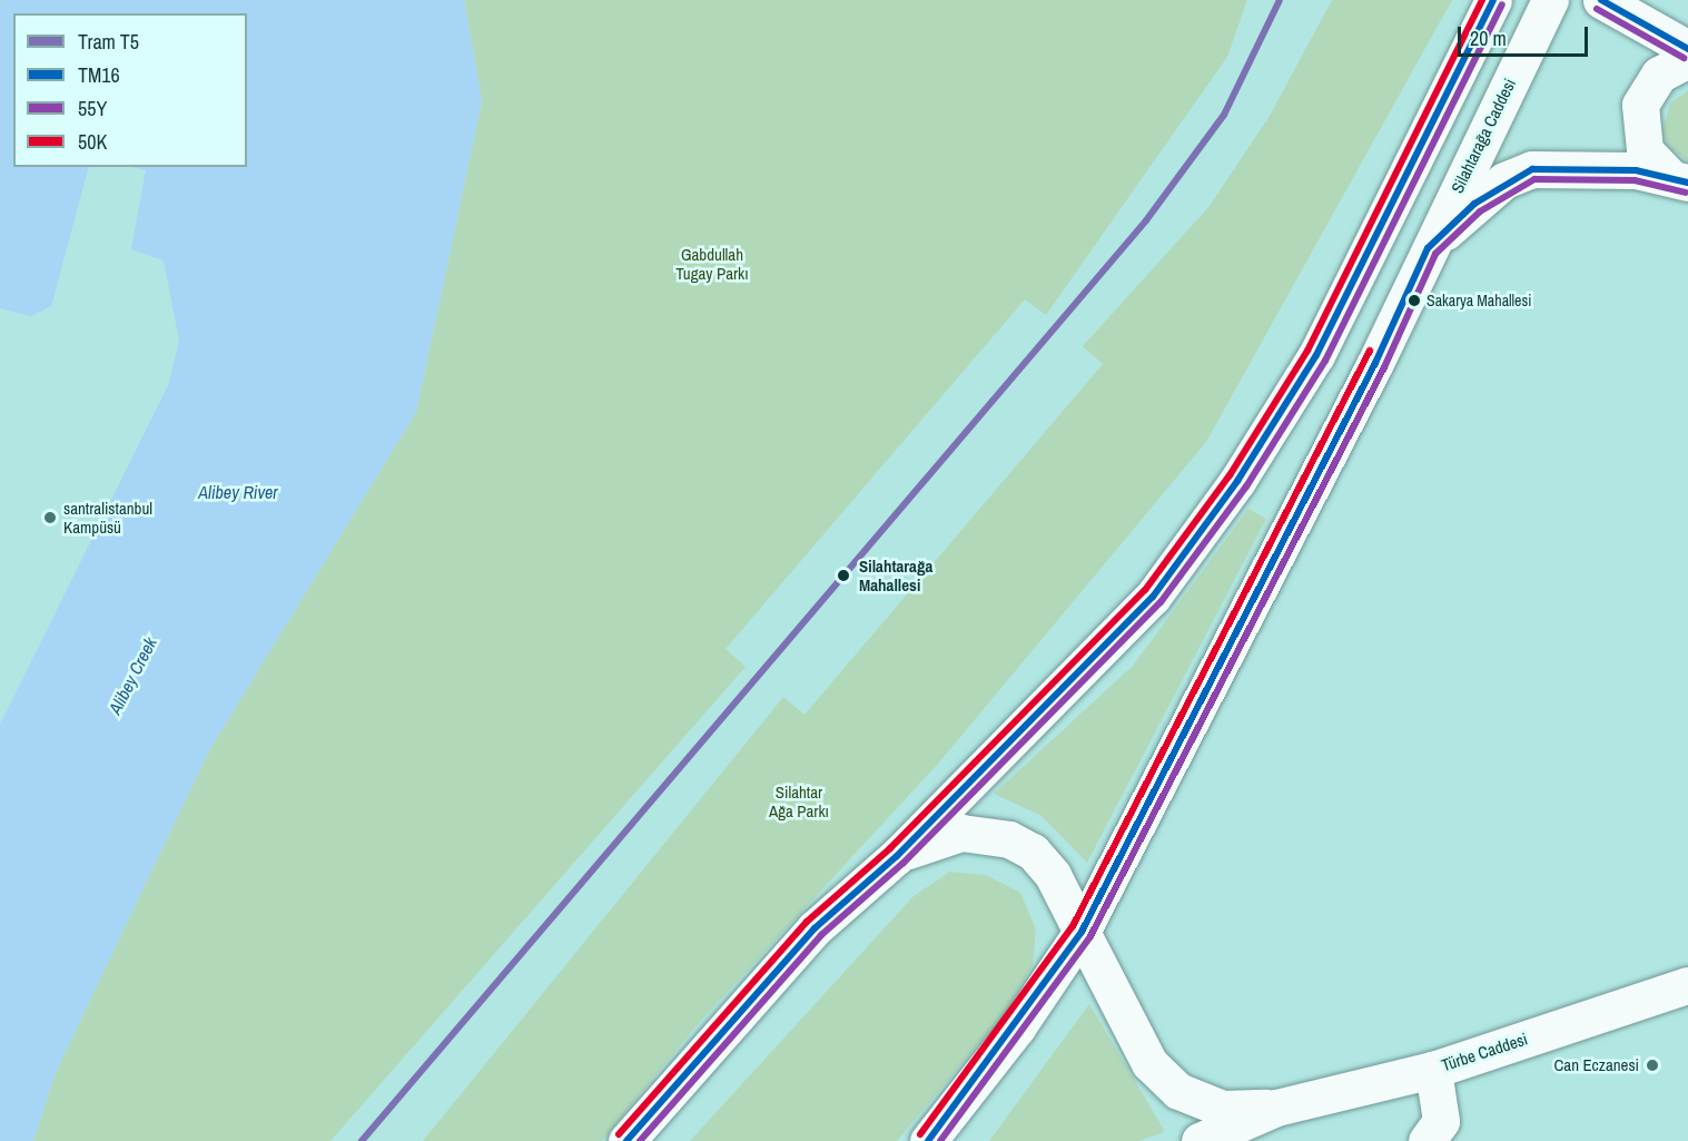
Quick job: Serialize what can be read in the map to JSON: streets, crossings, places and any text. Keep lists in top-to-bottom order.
{
  "streets": {
    "main road": ["Silahtarağa Caddesi", "Türbe Caddesi"]
  },
  "water": ["Alibey River", "Alibey Creek"],
  "parks": ["Gabdullah Tugay Parkı", "Silahtar Ağa Parkı"],
  "places": [
    "Sakarya Mahallesi",
    "santralistanbul Kampüsü",
    "Silahtarağa Mahallesi",
    "Can Eczanesi"
  ],
  "lines": [
    "tram line T5",
    "transit line TM16",
    "transit line 50K",
    "transit line 55Y"
  ],
  "legend": [
    "Tram T5",
    "TM16",
    "55Y",
    "50K"
  ],
  "scale_bar": "20 m"
}
